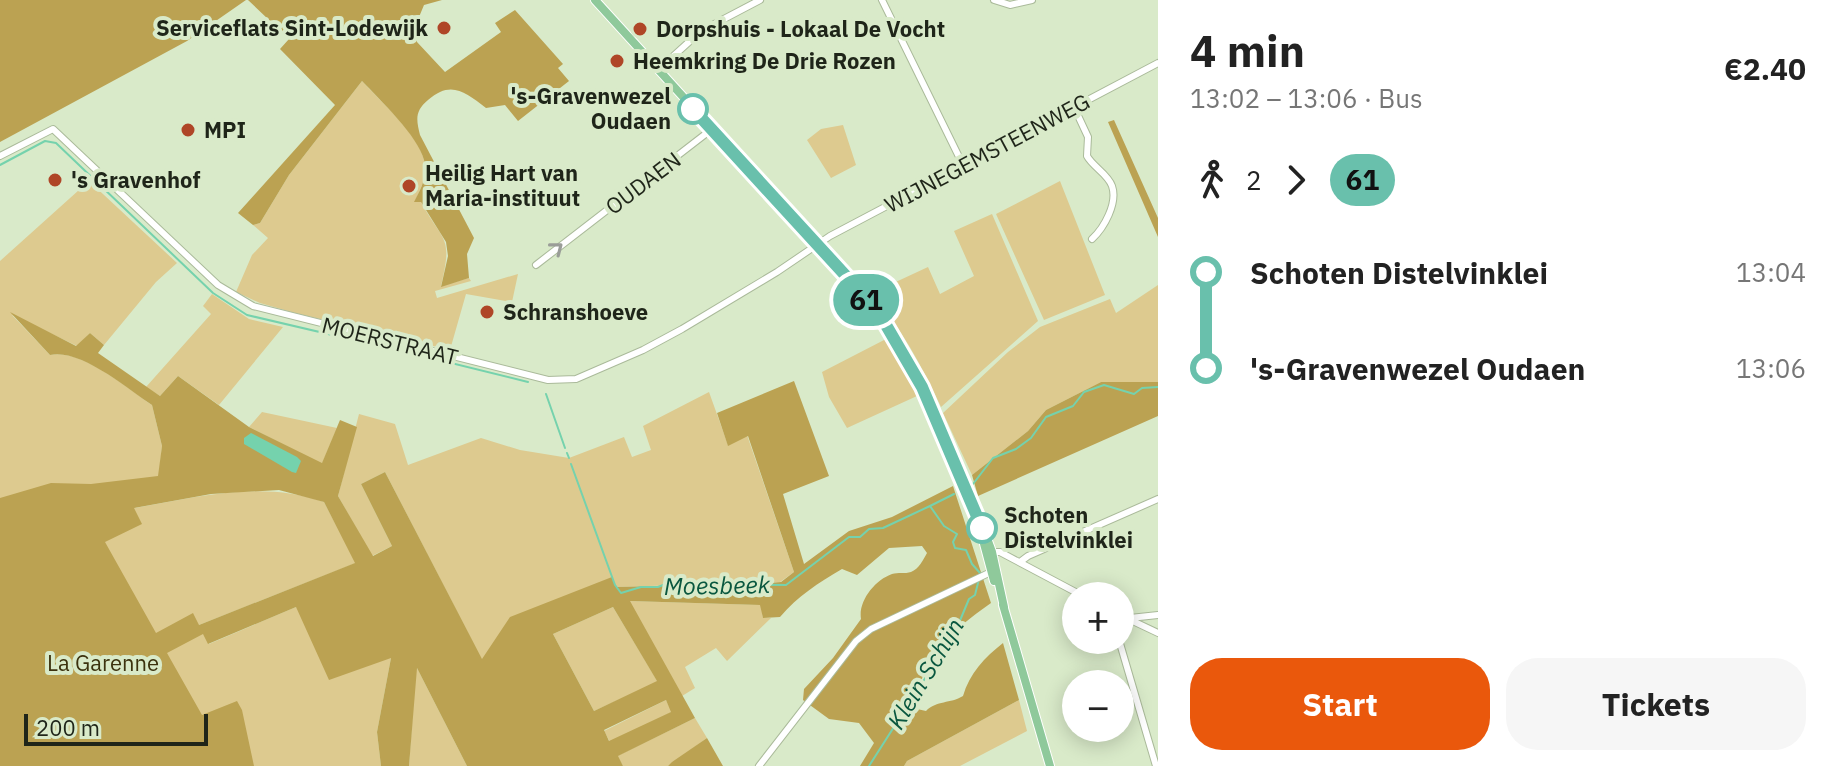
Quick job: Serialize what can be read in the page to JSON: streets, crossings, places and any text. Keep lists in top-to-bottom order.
{
  "streets": {
    "street": ["WIJNEGEMSTEENWEG", "OUDAEN", "MOERSTRAAT"]
  },
  "crossings": [
    ["WIJNEGEMSTEENWEG", "MOERSTRAAT"]
  ],
  "one_way": ["OUDAEN"],
  "water": ["Moesbeek", "Klein Schijn"],
  "parks": ["La Garenne"],
  "places": [
    "Serviceflats Sint-Lodewijk",
    "Dorpshuis - Lokaal De Vocht",
    "Heemkring De Drie Rozen",
    "'s-Gravenwezel Oudaen",
    "MPI",
    "'s Gravenhof",
    "Heilig Hart van Maria-instituut",
    "Schranshoeve",
    "Schoten Distelvinklei"
  ],
  "lines": ["bus line 61"],
  "scale_bar": "200 m",
  "page": {
    "on_map": "61",
    "heading": ["4 min", "13:02 – 13:06 · Bus", "€2.40"],
    "legs": ["2", "61"],
    "list": [
      {
        "name": "Schoten Distelvinklei",
        "value": "13:04"
      },
      {
        "name": "'s-Gravenwezel Oudaen",
        "value": "13:06"
      }
    ],
    "map_buttons": ["+", "−"],
    "buttons": ["Start", "Tickets"],
    "scale": "200 m"
  }
}
